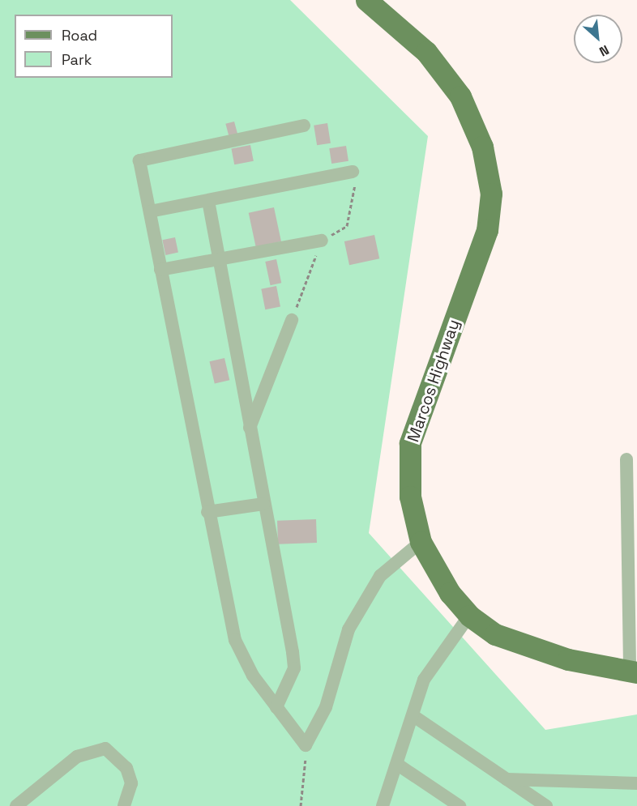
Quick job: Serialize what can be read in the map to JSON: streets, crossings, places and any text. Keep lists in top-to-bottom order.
{
  "streets": {
    "main road": ["Marcos Highway"]
  },
  "legend": ["Road", "Park"],
  "north": "bottom right"
}
